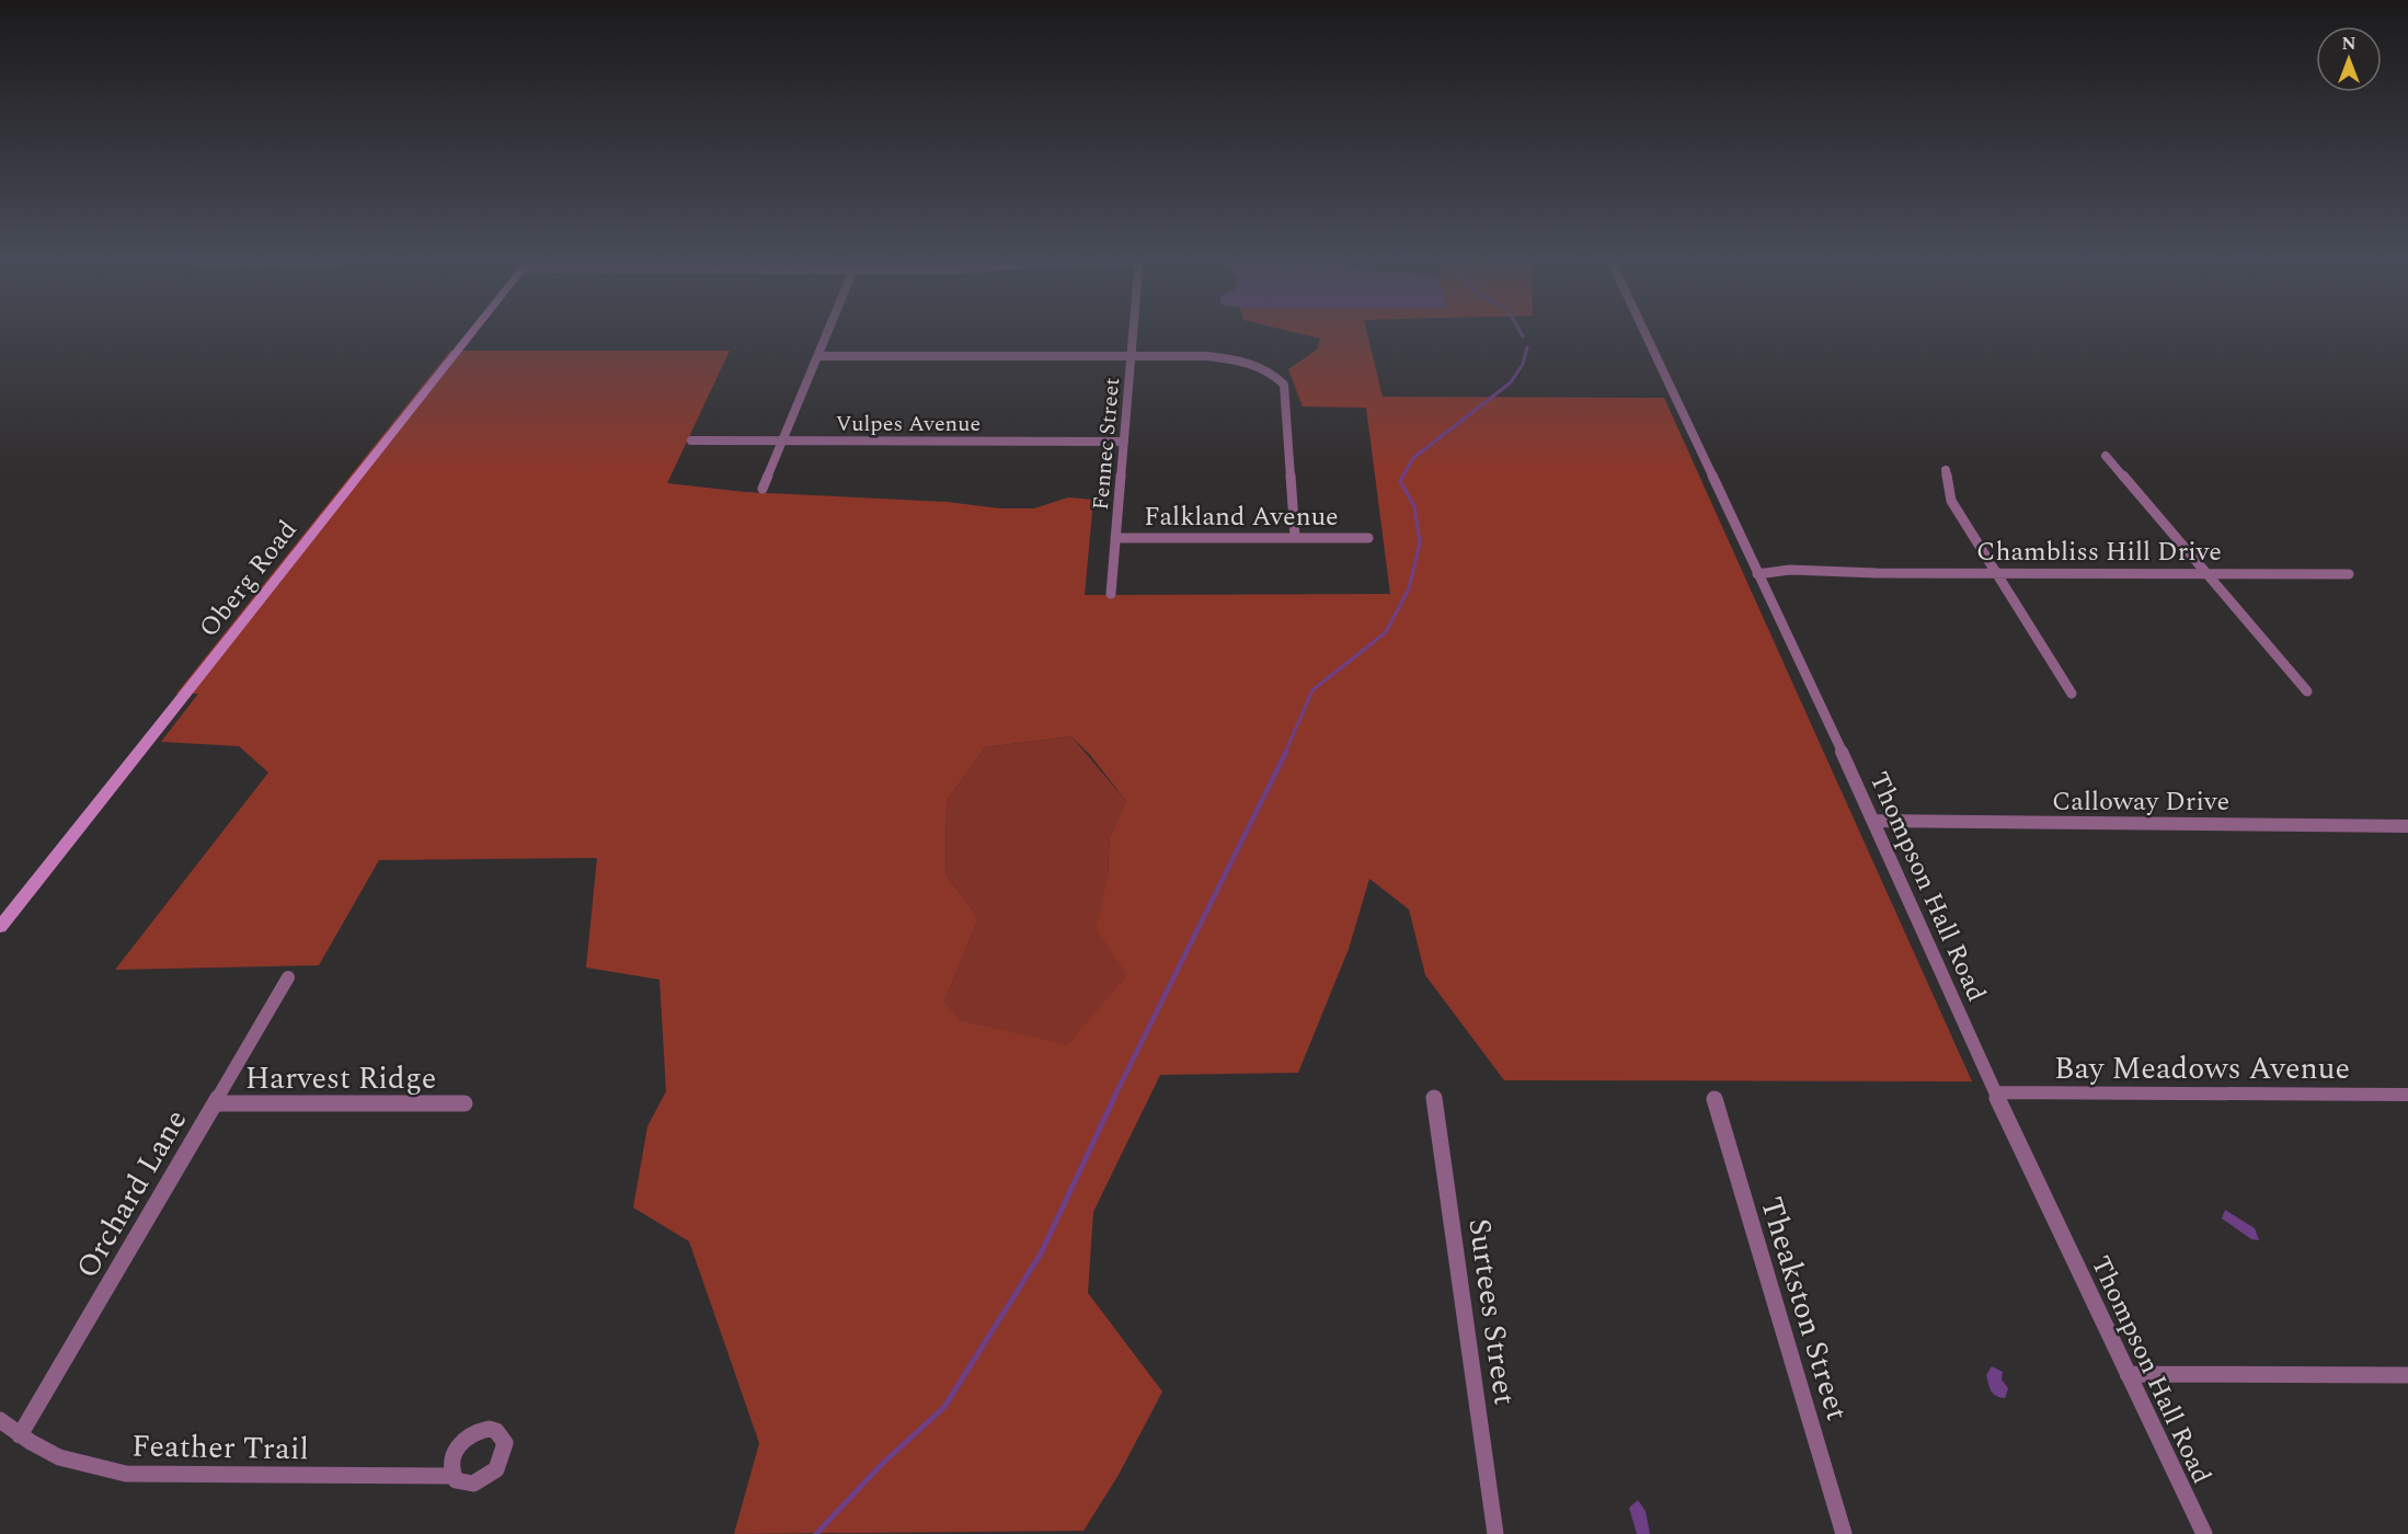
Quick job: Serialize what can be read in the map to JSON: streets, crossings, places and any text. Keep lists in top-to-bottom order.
{
  "streets": {
    "street": [
      "Vulpes Avenue",
      "Fennec Street",
      "Falkland Avenue",
      "Chambliss Hill Drive",
      "Oberg Road",
      "Calloway Drive",
      "Thompson Hall Road",
      "Bay Meadows Avenue",
      "Harvest Ridge",
      "Orchard Lane",
      "Theakston Street",
      "Surtees Street",
      "Feather Trail"
    ]
  },
  "crossings": [
    ["Vulpes Avenue", "Fennec Street"],
    ["Fennec Street", "Falkland Avenue"],
    ["Chambliss Hill Drive", "Thompson Hall Road"],
    ["Calloway Drive", "Thompson Hall Road"],
    ["Thompson Hall Road", "Bay Meadows Avenue"],
    ["Harvest Ridge", "Orchard Lane"],
    ["Orchard Lane", "Feather Trail"]
  ],
  "north": "top"
}
